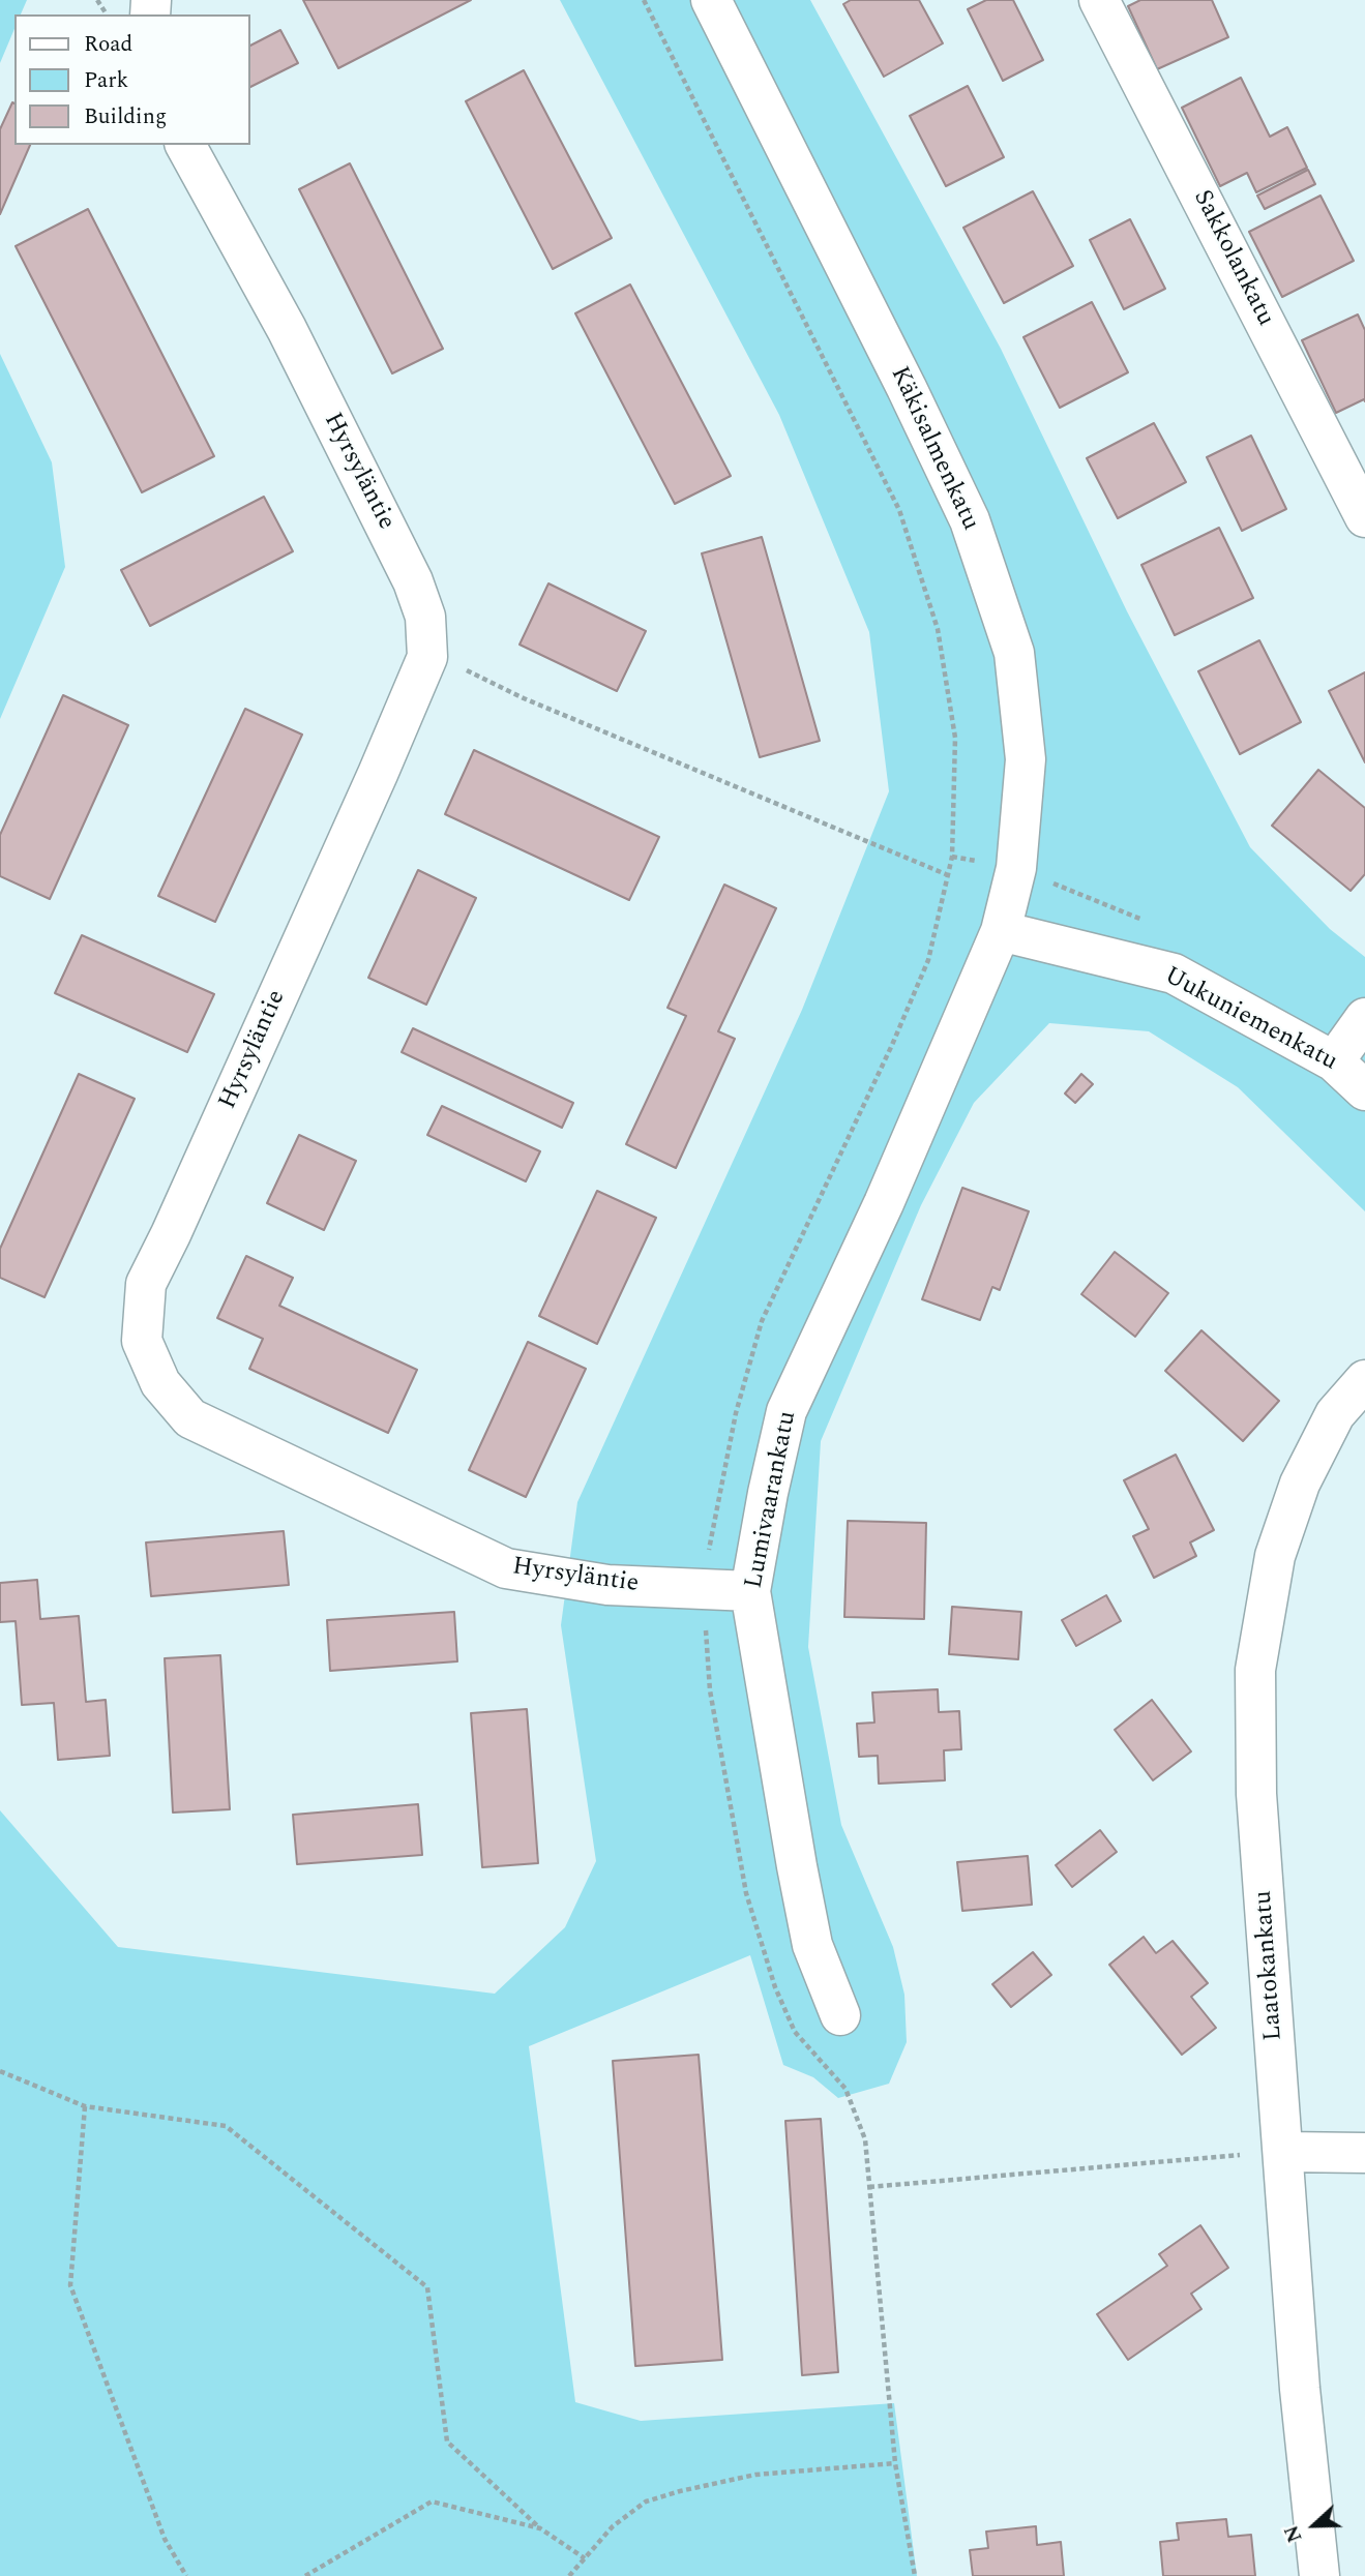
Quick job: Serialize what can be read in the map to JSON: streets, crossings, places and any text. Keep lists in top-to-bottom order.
{
  "streets": {
    "street": [
      "Sakkolankatu",
      "Käkisalmenkatu",
      "Hyrsyläntie",
      "Uukuniemenkatu",
      "Lumivaarankatu",
      "Laatokankatu"
    ]
  },
  "crossings": [
    ["Käkisalmenkatu", "Uukuniemenkatu"],
    ["Käkisalmenkatu", "Lumivaarankatu"],
    ["Hyrsyläntie", "Lumivaarankatu"],
    ["Uukuniemenkatu", "Lumivaarankatu"]
  ],
  "legend": ["Road", "Park", "Building"],
  "north": "left"
}
